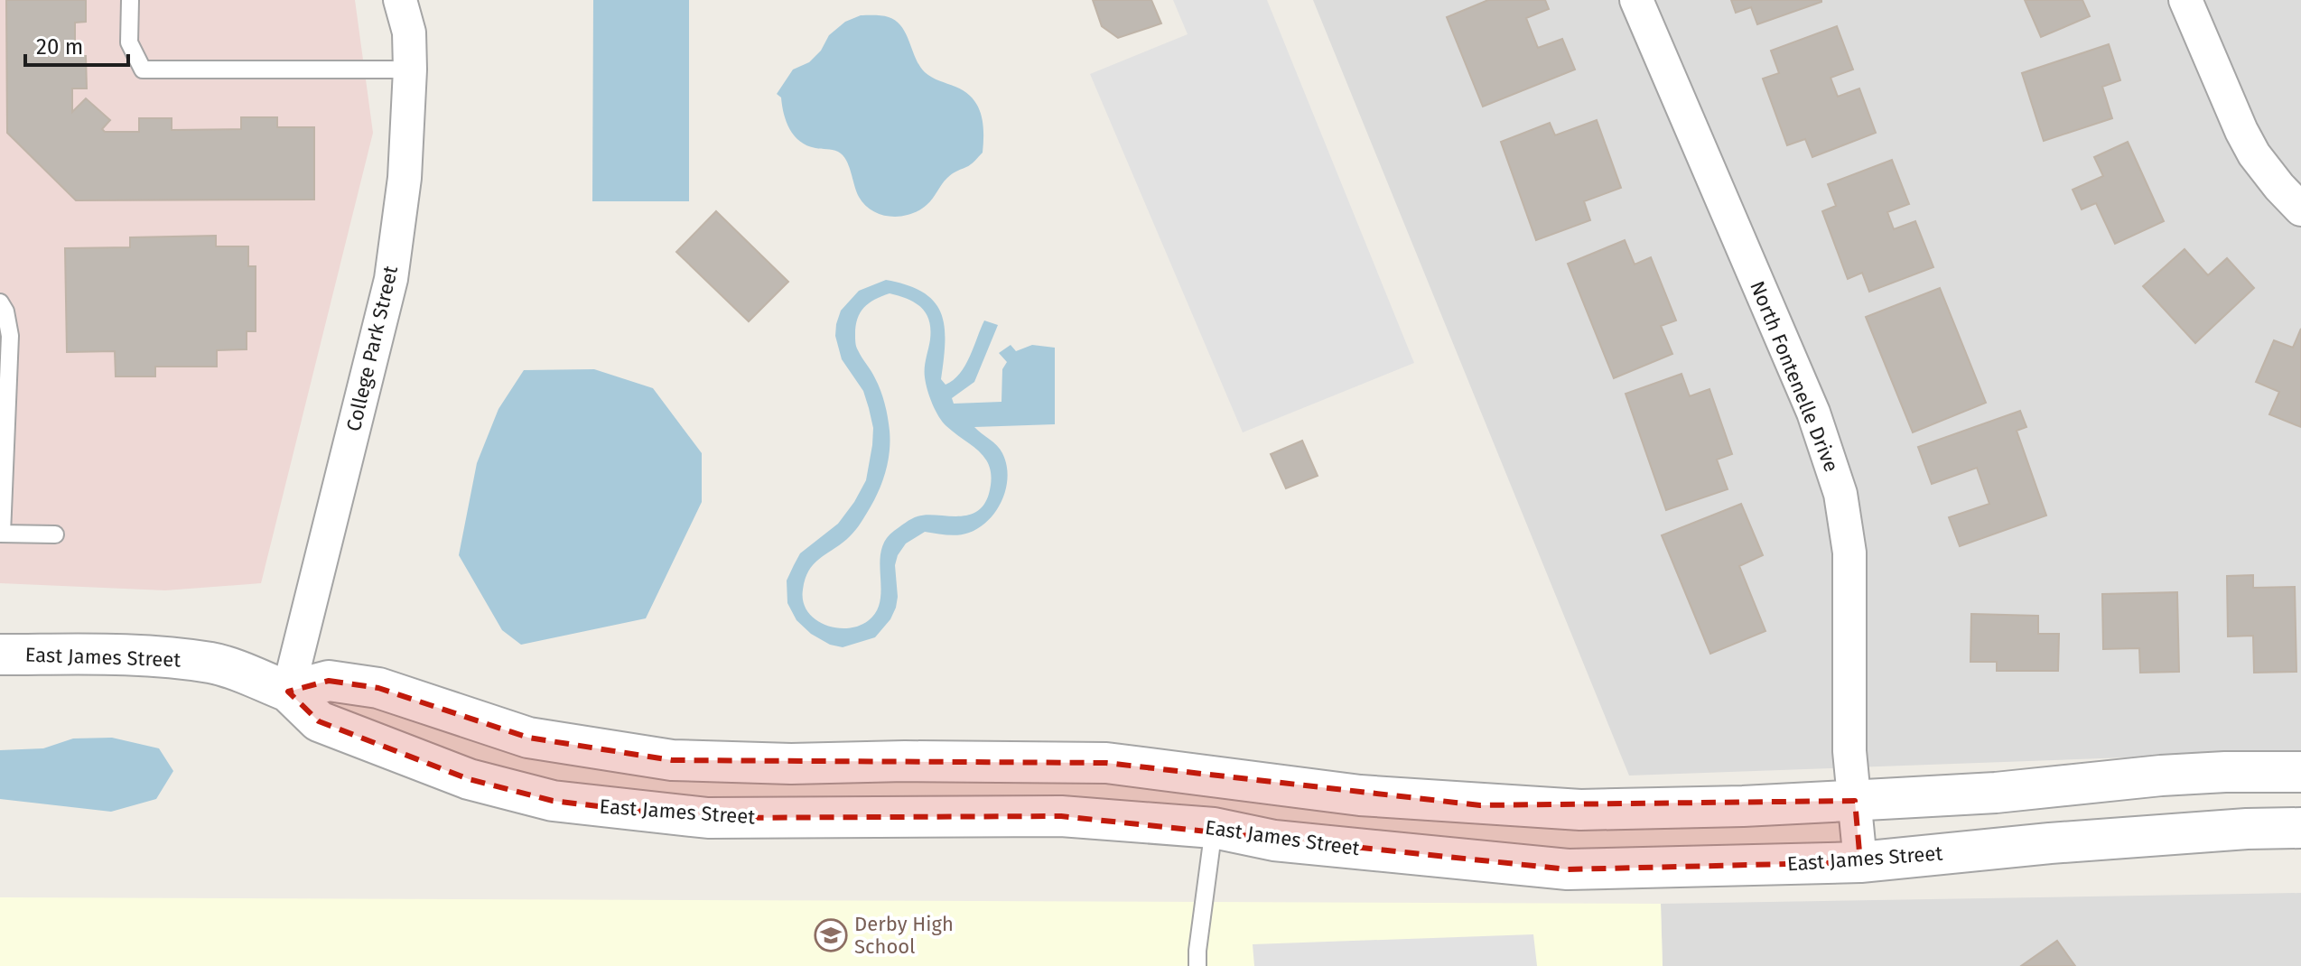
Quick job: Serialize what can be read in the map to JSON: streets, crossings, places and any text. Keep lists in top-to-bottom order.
{
  "streets": {
    "street": ["College Park Street", "North Fontenelle Drive", "East James Street"]
  },
  "crossings": [
    ["College Park Street", "East James Street"],
    ["North Fontenelle Drive", "East James Street"]
  ],
  "places": {
    "school or university": ["Derby High School"]
  },
  "scale_bar": "20 m"
}
